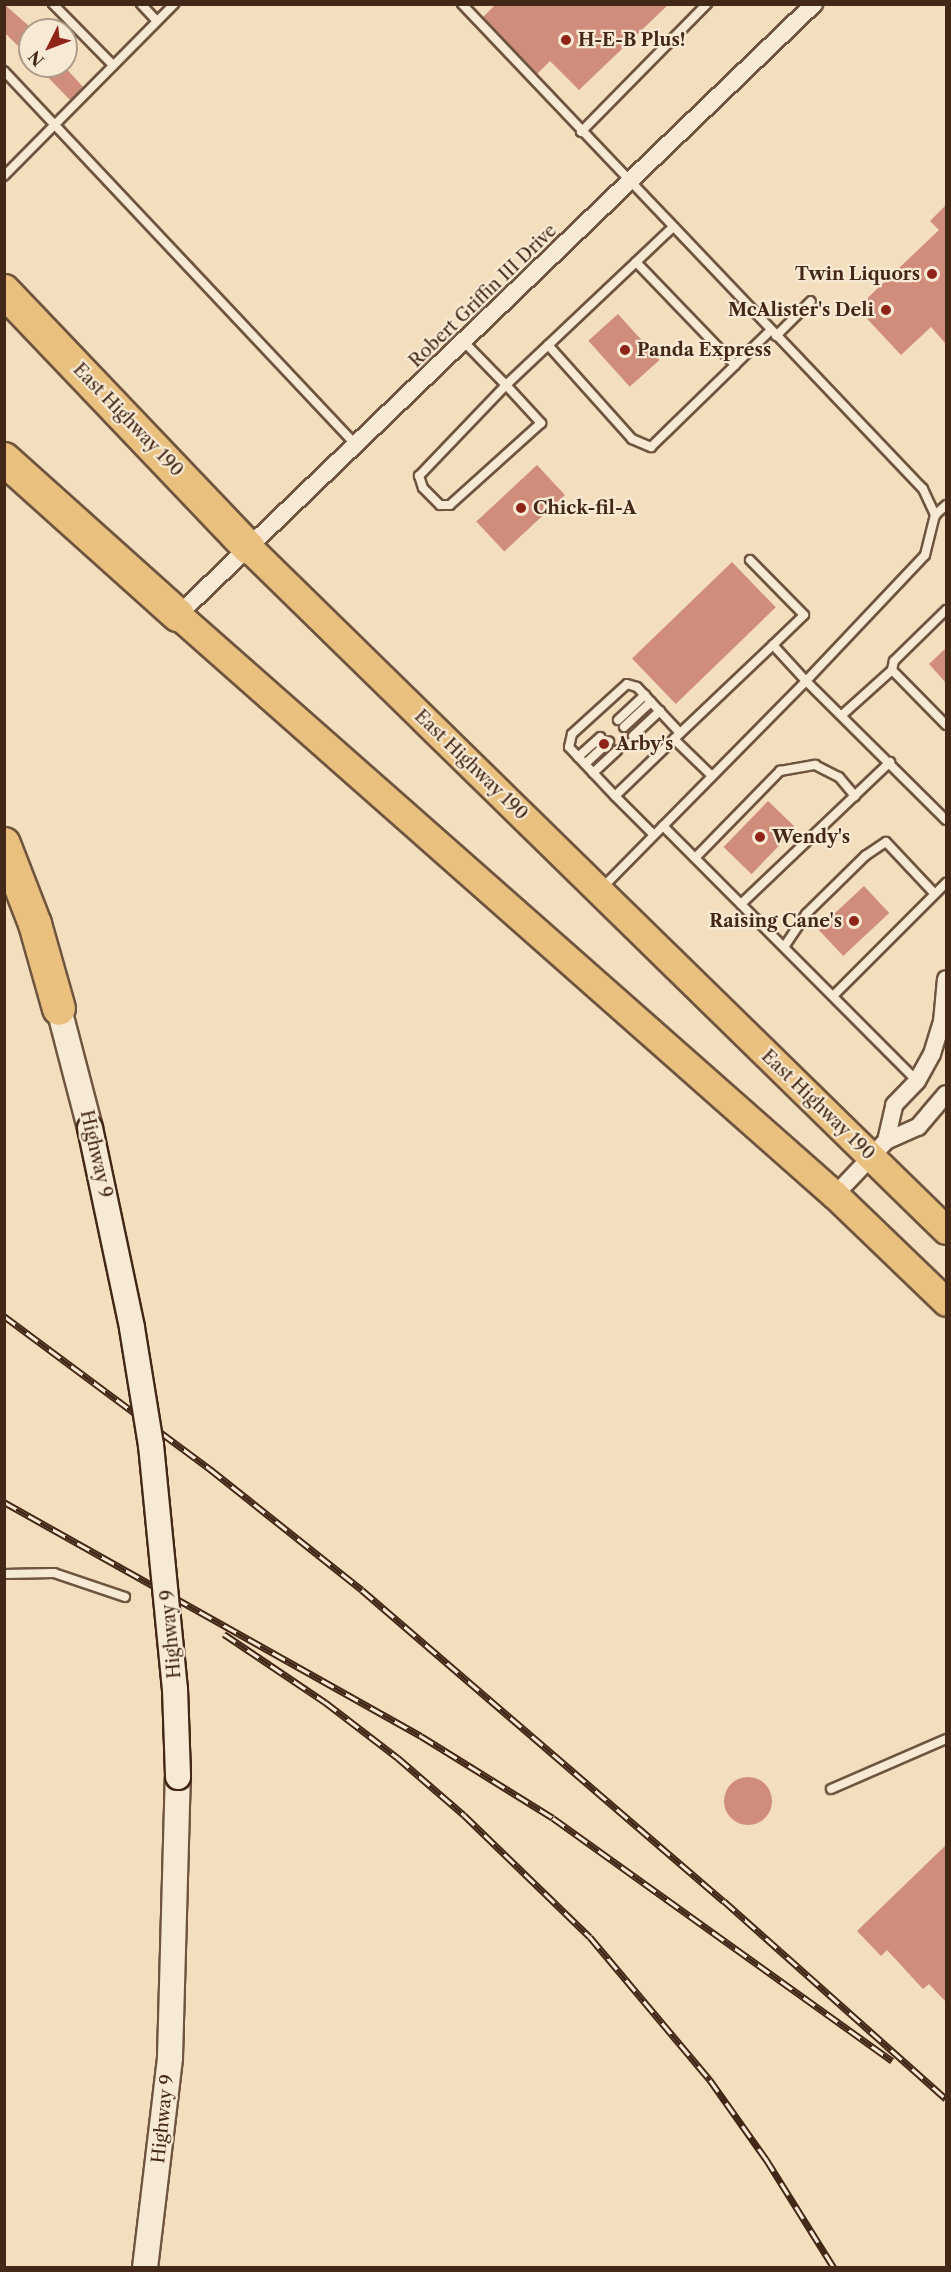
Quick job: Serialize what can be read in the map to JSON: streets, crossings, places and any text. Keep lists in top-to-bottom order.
{
  "streets": {
    "highway": ["East Highway 190", "Highway 9"],
    "street": ["Robert Griffin III Drive"]
  },
  "crossings": [
    ["Robert Griffin III Drive", "East Highway 190"]
  ],
  "places": [
    "H-E-B Plus!",
    "Twin Liquors",
    "McAlister's Deli",
    "Panda Express",
    "Chick-fil-A",
    "Arby's",
    "Wendy's",
    "Raising Cane's"
  ],
  "north": "bottom left"
}
